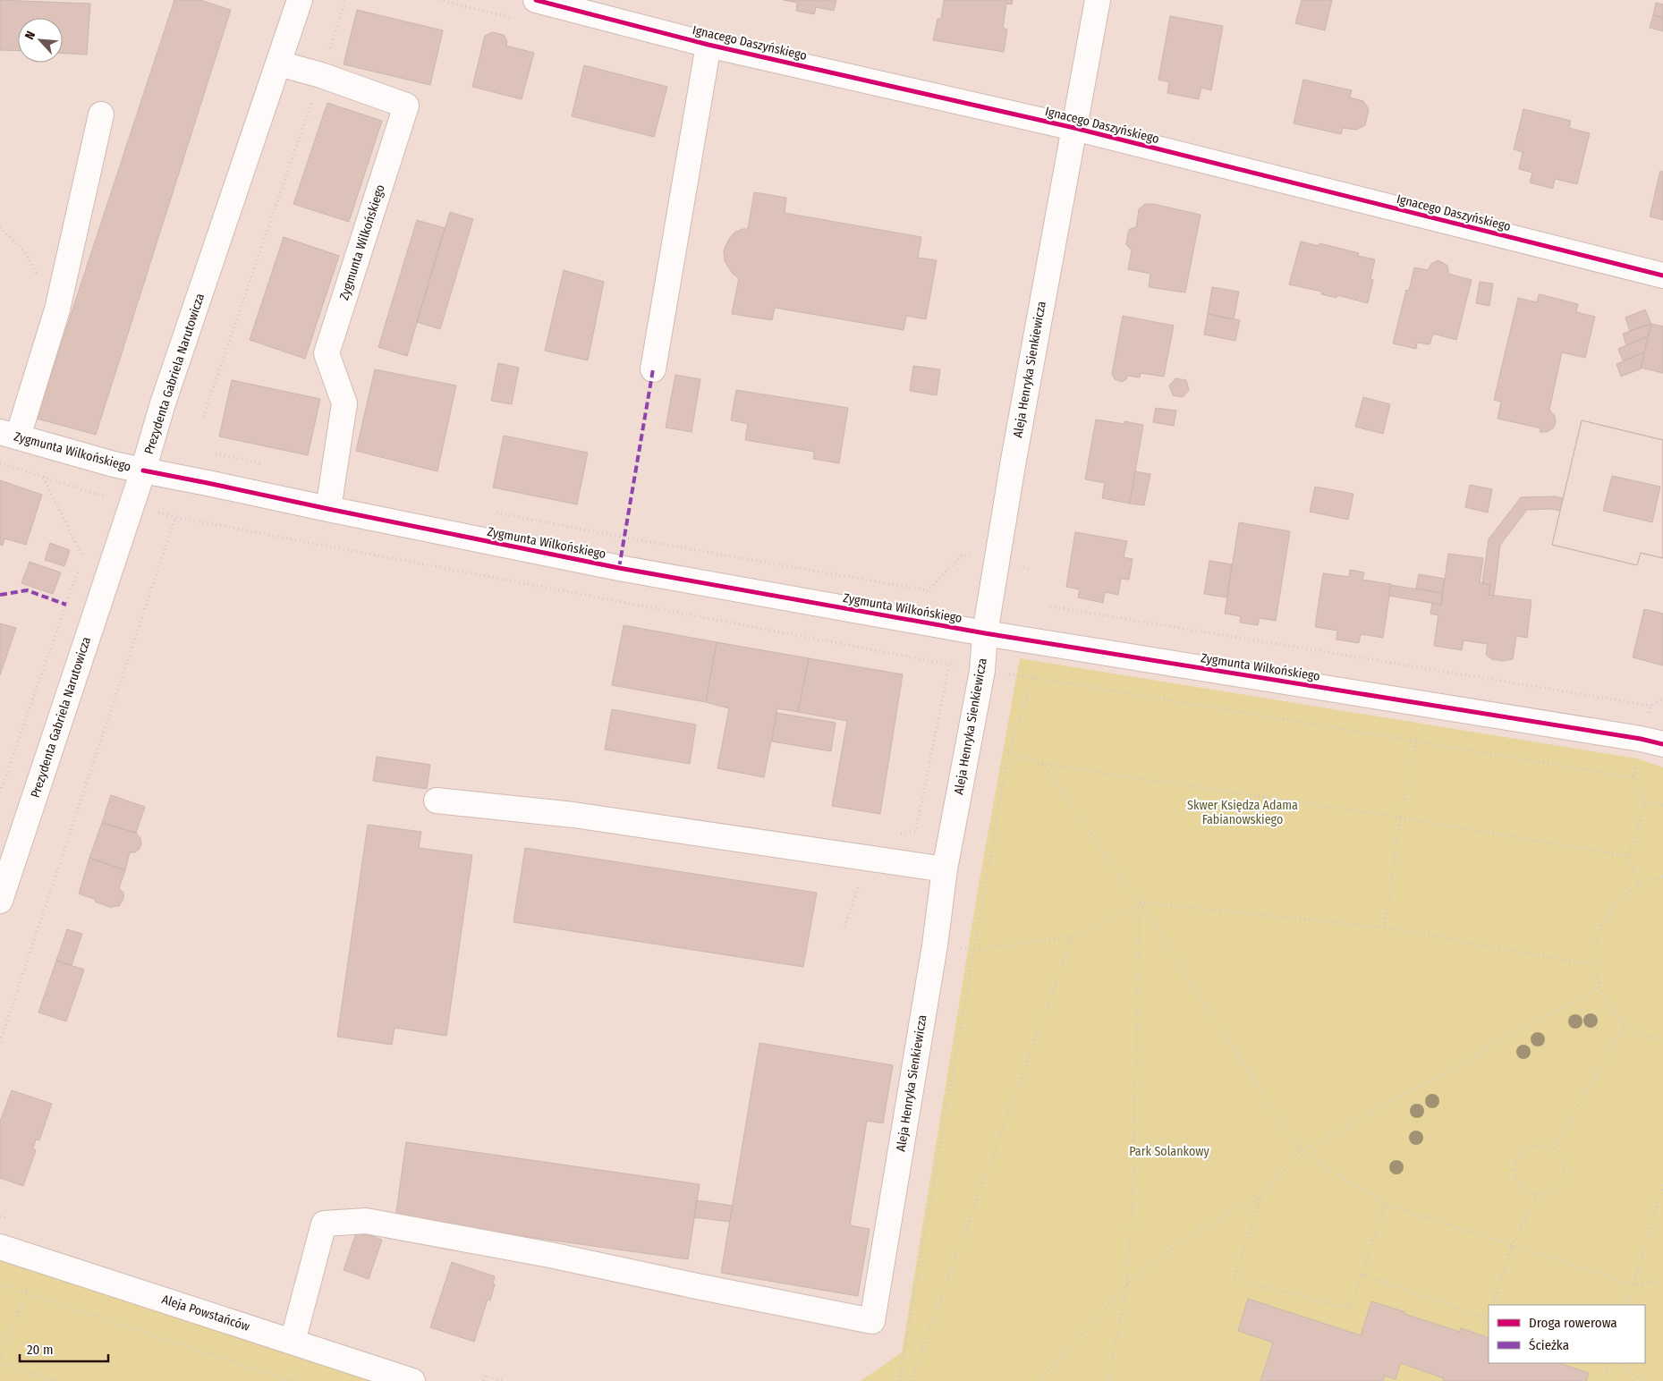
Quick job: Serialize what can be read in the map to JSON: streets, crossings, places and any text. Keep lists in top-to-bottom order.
{
  "streets": {
    "street": [
      "Ignacego Daszyńskiego",
      "Zygmunta Wilkońskiego",
      "Aleja Henryka Sienkiewicza",
      "Prezydenta Gabriela Narutowicza",
      "Aleja Powstańców"
    ]
  },
  "crossings": [
    ["Ignacego Daszyńskiego", "Aleja Henryka Sienkiewicza"],
    ["Zygmunta Wilkońskiego", "Aleja Henryka Sienkiewicza"],
    ["Zygmunta Wilkońskiego", "Prezydenta Gabriela Narutowicza"],
    ["Aleja Henryka Sienkiewicza", "Aleja Powstańców"]
  ],
  "parks": ["Skwer Księdza Adama Fabianowskiego", "Park Solankowy"],
  "legend": ["Droga rowerowa", "Ścieżka"],
  "scale_bar": "20 m",
  "north": "top left"
}
